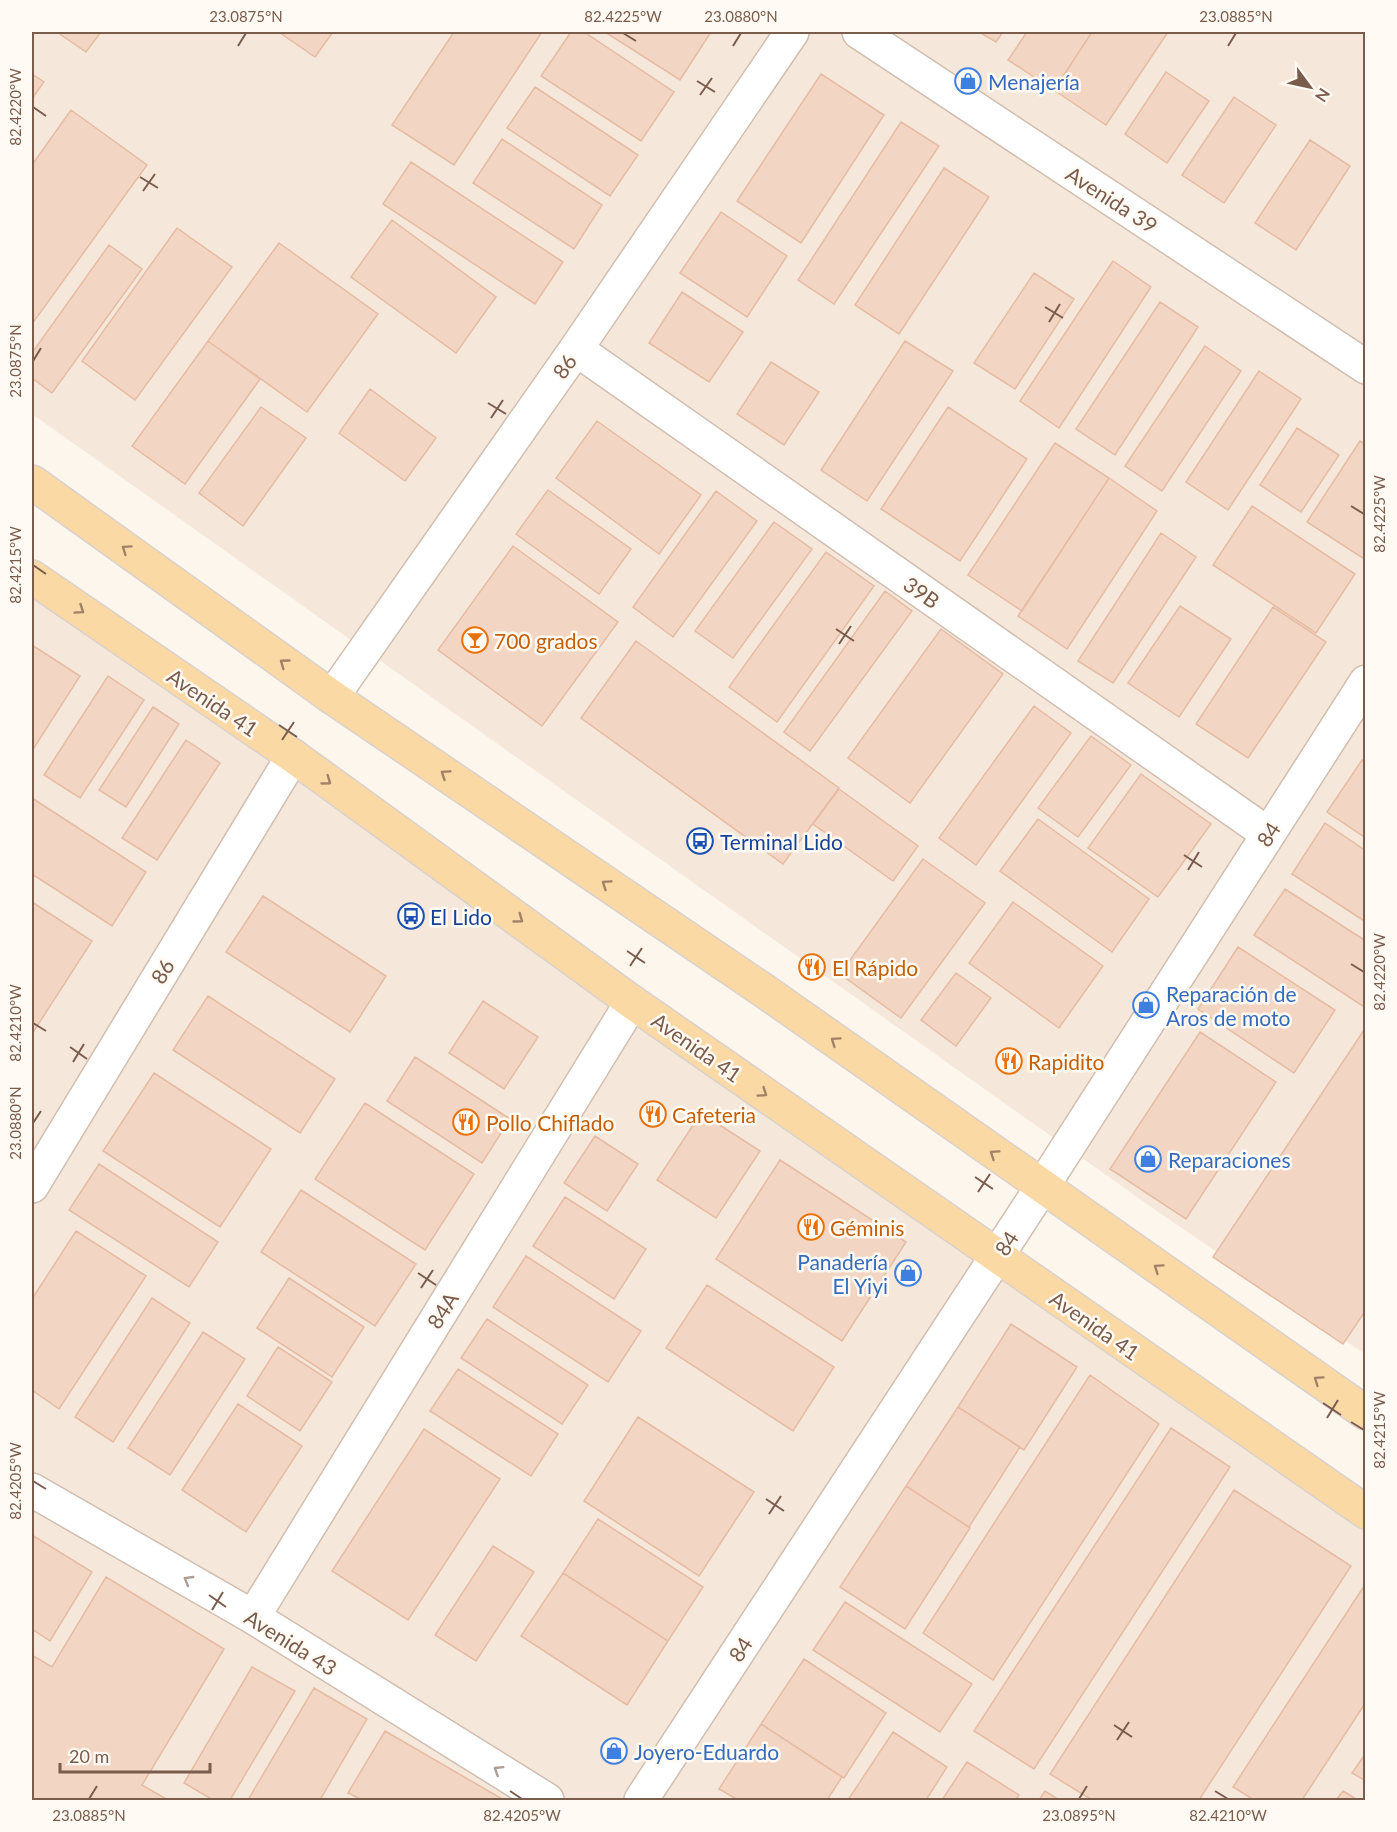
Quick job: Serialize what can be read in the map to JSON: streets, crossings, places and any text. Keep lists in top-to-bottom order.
{
  "streets": {
    "main road": ["Avenida 41"],
    "street": [
      "Avenida 39",
      "86",
      "39B",
      "84",
      "84A",
      "Avenida 43"
    ]
  },
  "crossings": [
    ["86", "39B"],
    ["86", "Avenida 41"],
    ["39B", "84"],
    ["Avenida 41", "84"],
    ["Avenida 41", "84A"],
    ["84A", "Avenida 43"]
  ],
  "one_way": ["Avenida 43"],
  "places": {
    "shop": [
      "Menajería",
      "Reparación de Aros de moto",
      "Reparaciones",
      "Panadería El Yiyi",
      "Joyero-Eduardo"
    ],
    "bar": ["700 grados"],
    "bus stop": ["Terminal Lido", "El Lido"],
    "restaurant": [
      "El Rápido",
      "Rapidito",
      "Cafeteria",
      "Pollo Chiflado",
      "Géminis"
    ]
  },
  "scale_bar": "20 m",
  "north": "bottom right",
  "coordinates": [
    "23.0875°N",
    "82.4225°W",
    "23.0880°N",
    "23.0885°N",
    "82.4220°W",
    "82.4215°W",
    "82.4210°W",
    "82.4205°W",
    "23.0895°N"
  ]
}
